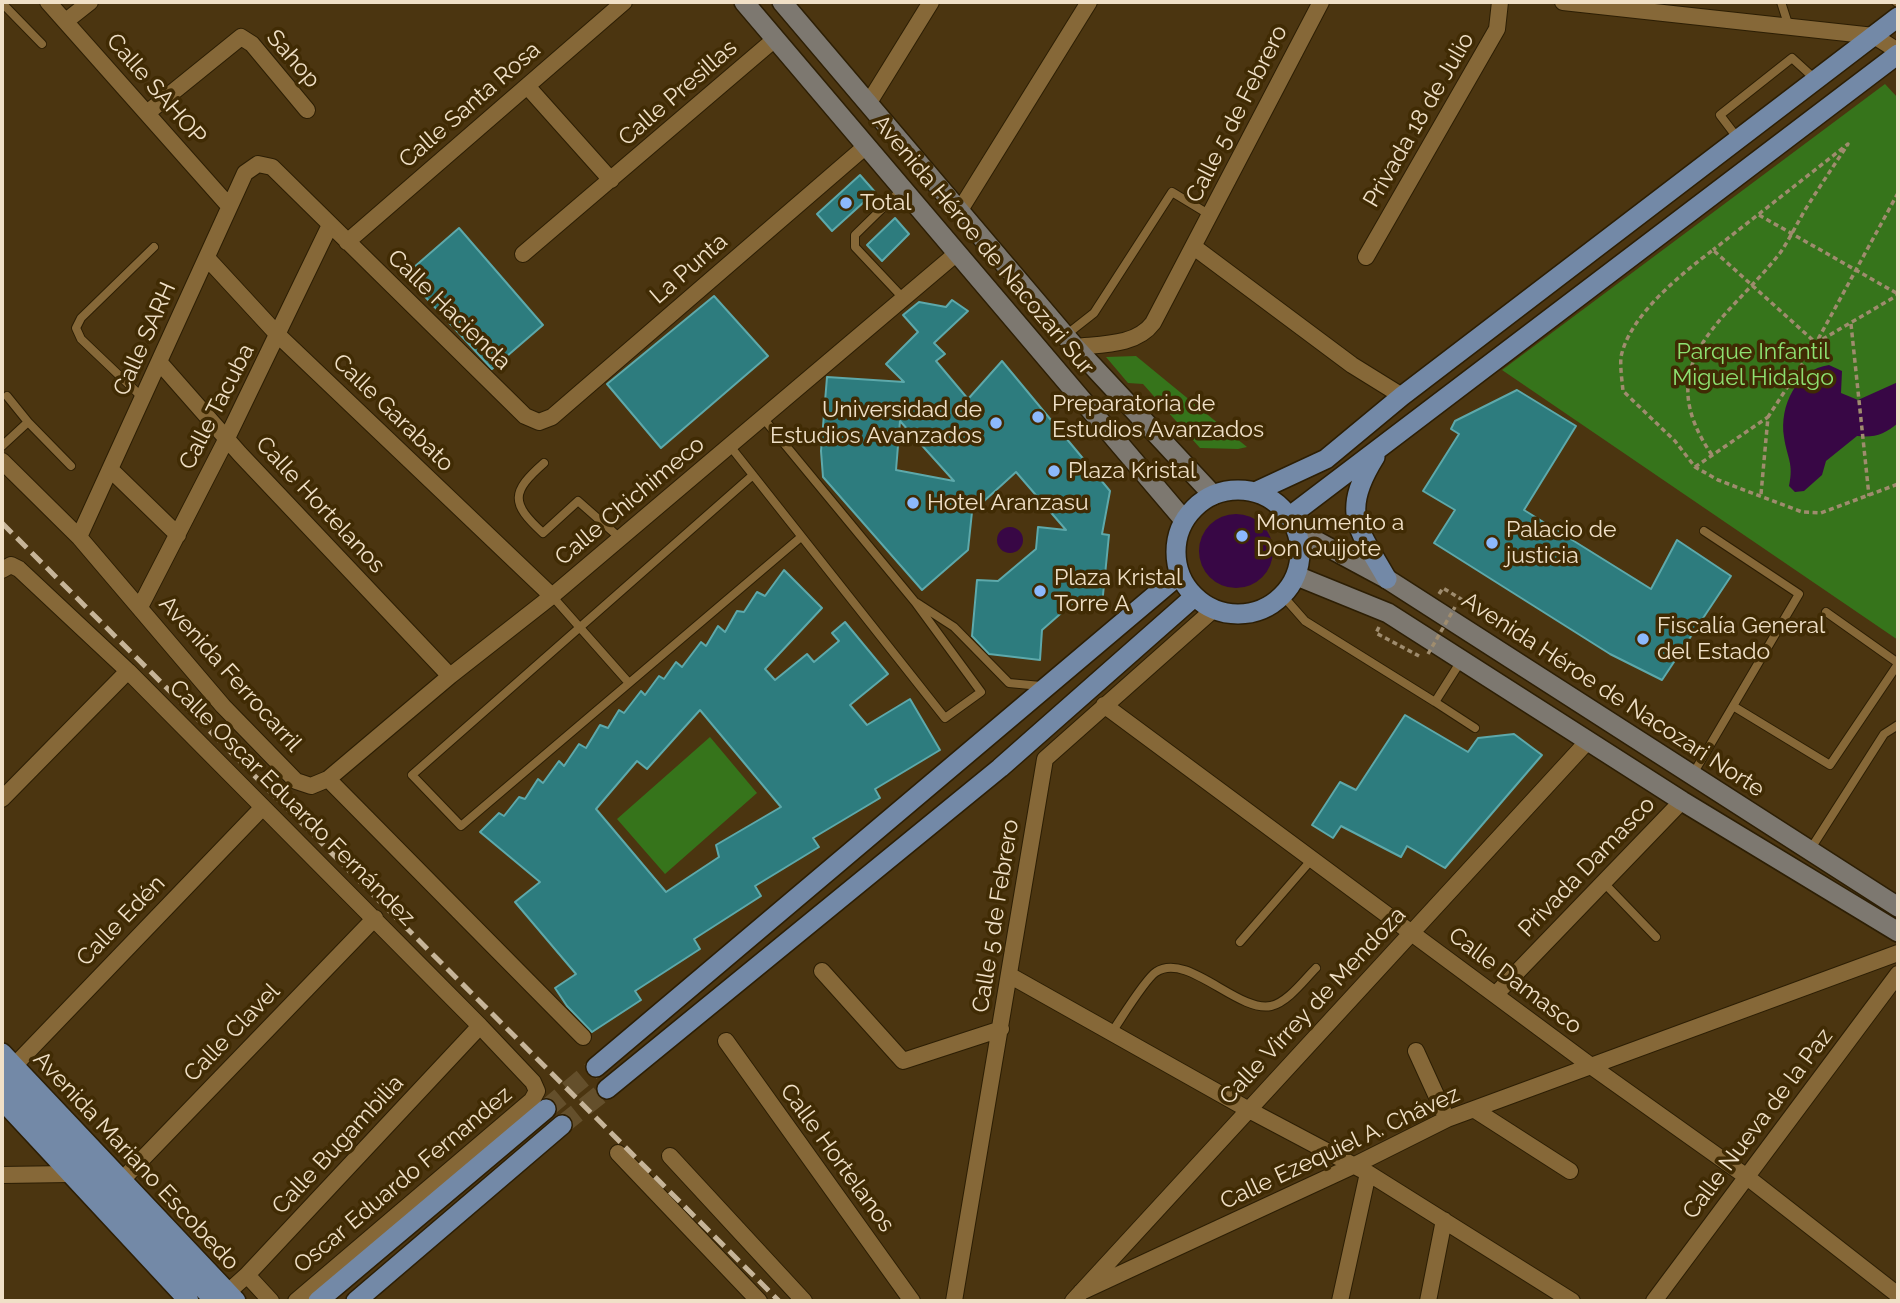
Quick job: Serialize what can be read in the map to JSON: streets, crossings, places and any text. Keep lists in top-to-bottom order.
{
  "streets": {
    "main road": ["Avenida Héroe de Nacozari Sur", "Avenida Héroe de Nacozari Norte", "Avenida Mariano Escobedo"],
    "street": [
      "Sahop",
      "Calle SAHOP",
      "Calle Presillas",
      "Calle Santa Rosa",
      "Calle 5 de Febrero",
      "Privada 18 de Julio",
      "La Punta",
      "Calle Hacienda",
      "Calle SARH",
      "Calle Tacuba",
      "Calle Garabato",
      "Calle Chichimeco",
      "Calle Hortelanos",
      "Avenida Ferrocarril",
      "Calle Oscar Eduardo Fernández",
      "Privada Damasco",
      "Calle Edén",
      "Calle Damasco",
      "Calle Virrey de Mendoza",
      "Calle Clavel",
      "Calle Nueva de la Paz",
      "Calle Bugambilia",
      "Calle Ezequiel A. Chávez",
      "Oscar Eduardo Fernandez"
    ]
  },
  "crossings": [
    ["Sahop", "Calle SAHOP"],
    ["Calle SAHOP", "Calle SARH"],
    ["Calle Presillas", "Avenida Héroe de Nacozari Sur"],
    ["Calle Santa Rosa", "Calle Hacienda"],
    ["Calle 5 de Febrero", "Avenida Héroe de Nacozari Sur"],
    ["Calle 5 de Febrero", "Avenida Héroe de Nacozari Norte"],
    ["Calle 5 de Febrero", "Calle Damasco"],
    ["Avenida Héroe de Nacozari Sur", "La Punta"],
    ["Avenida Héroe de Nacozari Sur", "Calle Chichimeco"],
    ["Avenida Héroe de Nacozari Sur", "Avenida Héroe de Nacozari Norte"],
    ["La Punta", "Calle Hacienda"],
    ["Calle Hacienda", "Calle SARH"],
    ["Calle Hacienda", "Calle Tacuba"],
    ["Calle SARH", "Calle Garabato"],
    ["Calle SARH", "Calle Hortelanos"],
    ["Calle SARH", "Avenida Ferrocarril"],
    ["Calle Tacuba", "Calle Garabato"],
    ["Calle Tacuba", "Calle Hortelanos"],
    ["Calle Tacuba", "Avenida Ferrocarril"],
    ["Calle Garabato", "Calle Chichimeco"],
    ["Calle Chichimeco", "Calle Hortelanos"],
    ["Calle Chichimeco", "Avenida Ferrocarril"],
    ["Calle Oscar Eduardo Fernández", "Calle Edén"],
    ["Calle Oscar Eduardo Fernández", "Calle Clavel"],
    ["Calle Oscar Eduardo Fernández", "Calle Bugambilia"],
    ["Calle Oscar Eduardo Fernández", "Oscar Eduardo Fernandez"],
    ["Privada Damasco", "Calle Damasco"],
    ["Calle Edén", "Avenida Mariano Escobedo"],
    ["Calle Damasco", "Calle Virrey de Mendoza"],
    ["Calle Damasco", "Calle Nueva de la Paz"],
    ["Calle Damasco", "Calle Ezequiel A. Chávez"],
    ["Calle Virrey de Mendoza", "Calle Ezequiel A. Chávez"],
    ["Calle Clavel", "Avenida Mariano Escobedo"],
    ["Calle Bugambilia", "Avenida Mariano Escobedo"]
  ],
  "parks": ["Parque Infantil Miguel Hidalgo"],
  "places": [
    "Total",
    "Preparatoria de Estudios Avanzados",
    "Universidad de Estudios Avanzados",
    "Plaza Kristal",
    "Hotel Aranzasu",
    "Monumento a Don Quijote",
    "Palacio de justicia",
    "Plaza Kristal Torre A",
    "Fiscalía General del Estado"
  ]
}
